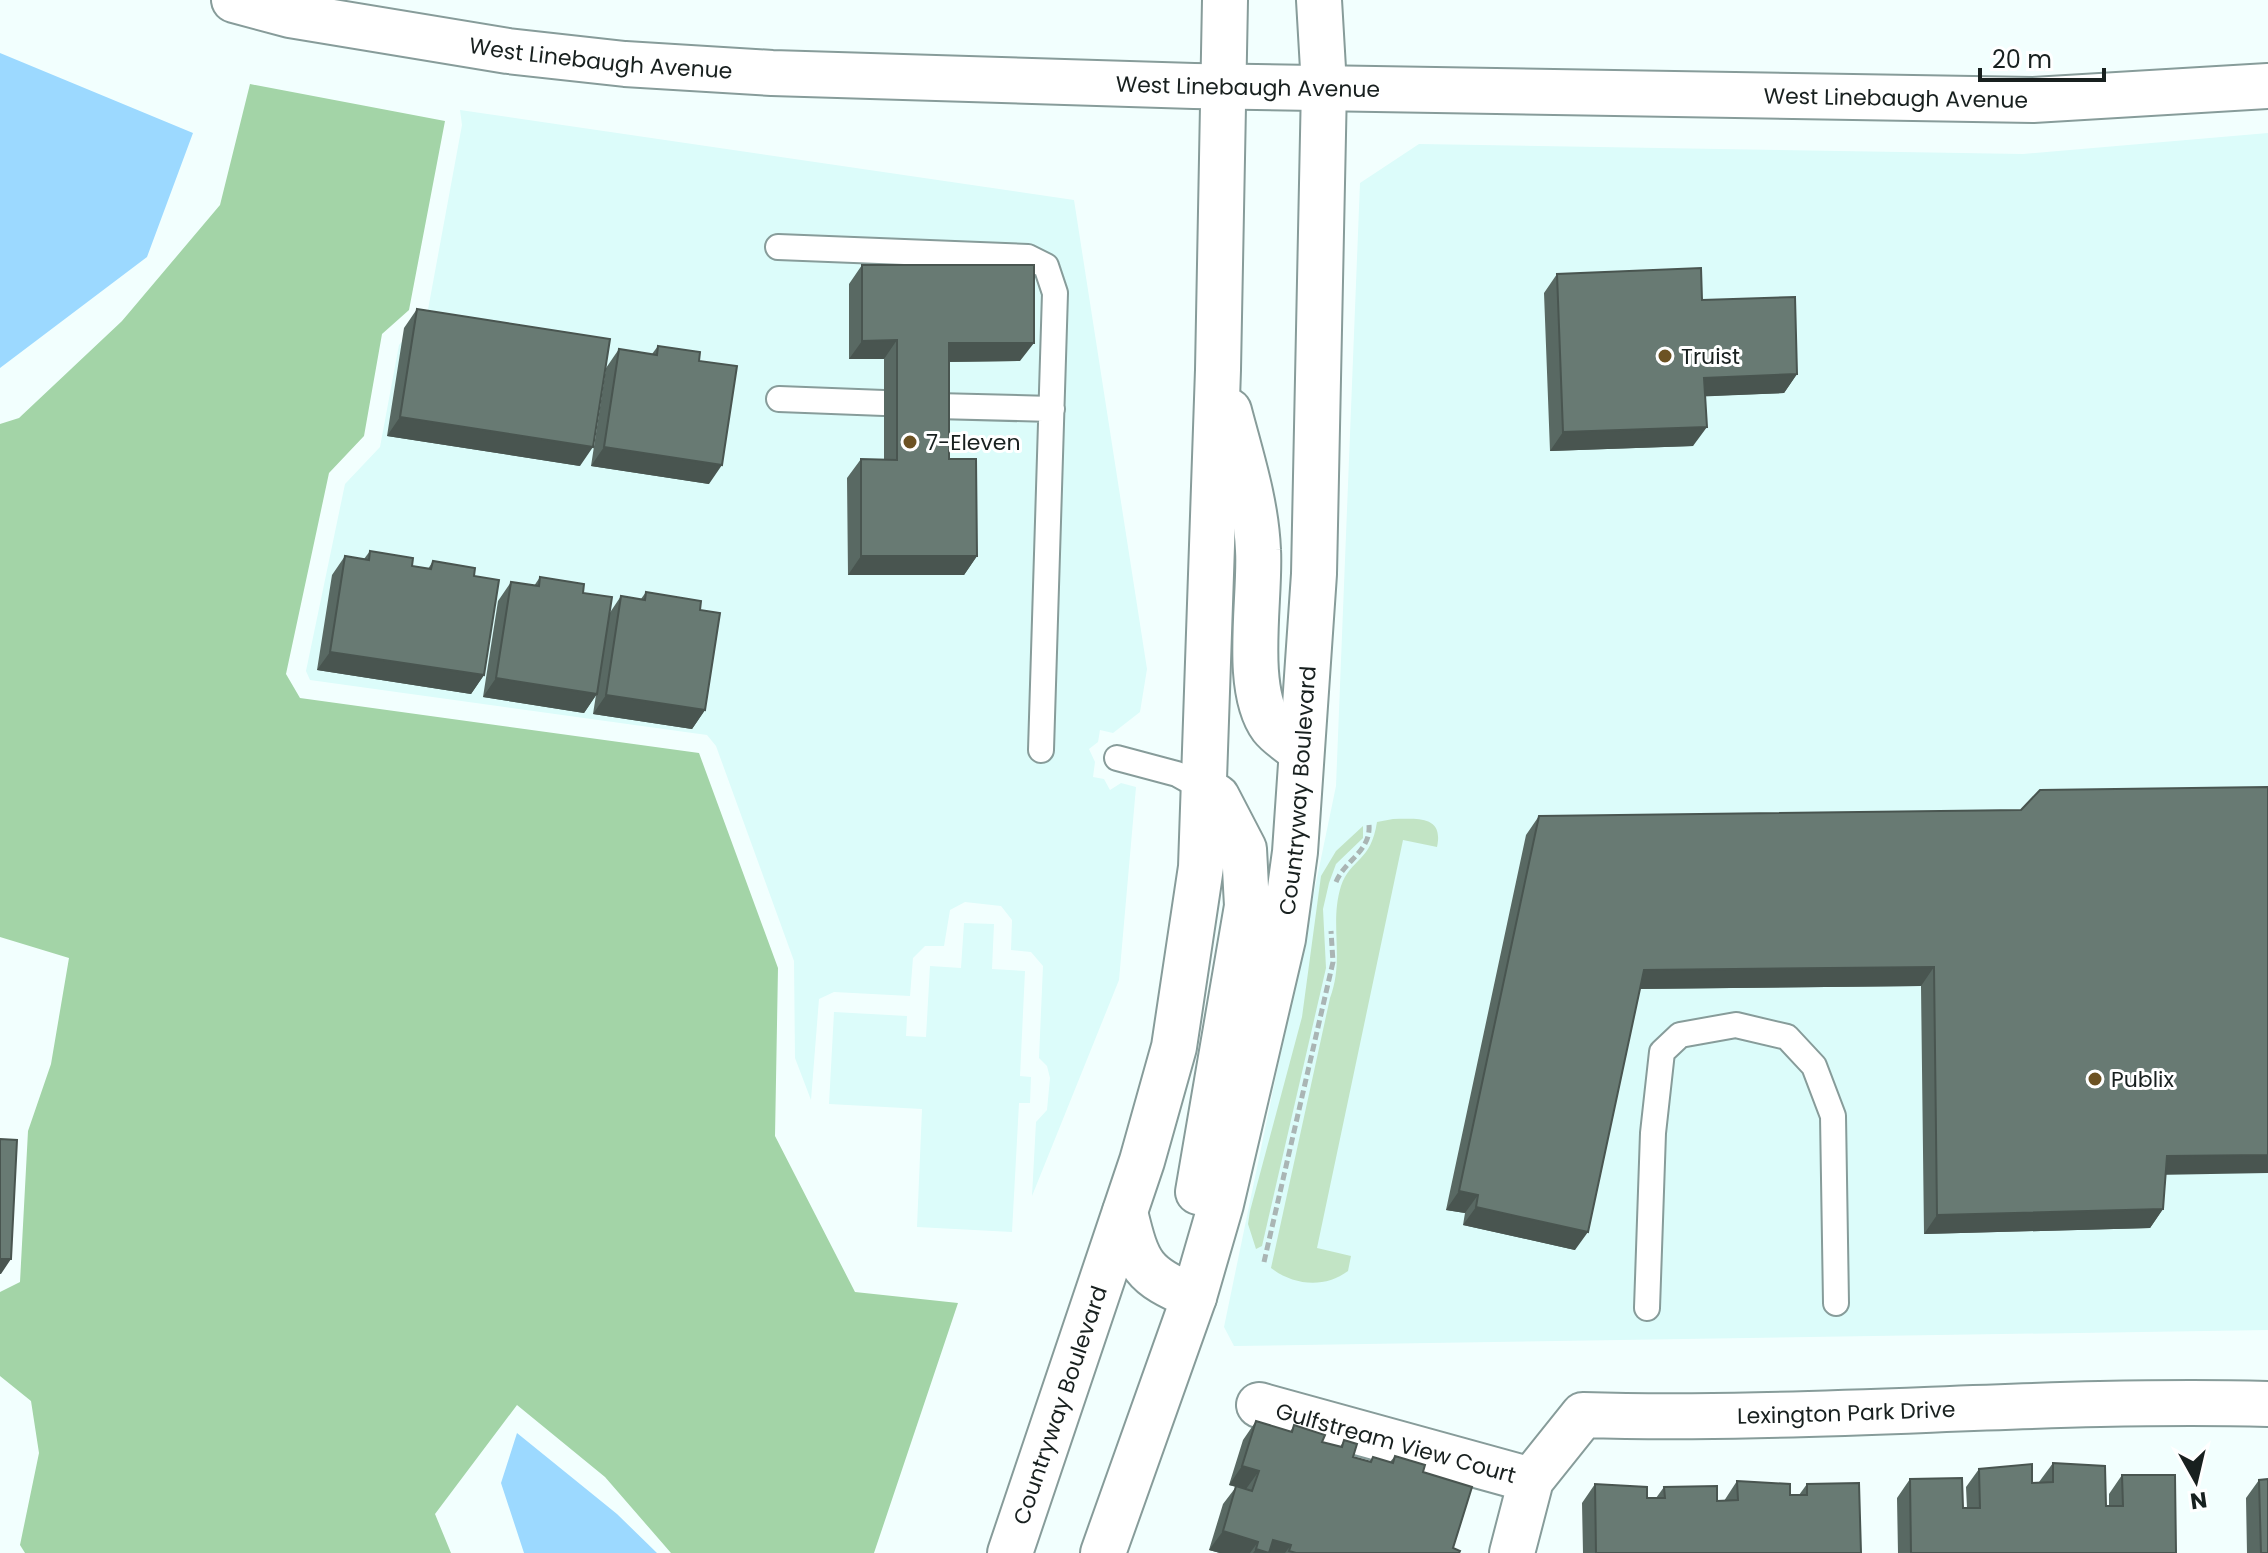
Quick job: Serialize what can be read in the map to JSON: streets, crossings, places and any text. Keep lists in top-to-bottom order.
{
  "streets": {
    "street": [
      "West Linebaugh Avenue",
      "Countryway Boulevard",
      "Lexington Park Drive",
      "Gulfstream View Court"
    ]
  },
  "crossings": [
    ["West Linebaugh Avenue", "Countryway Boulevard"],
    ["Lexington Park Drive", "Gulfstream View Court"]
  ],
  "places": ["Truist", "7-Eleven", "Publix"],
  "scale_bar": "20 m",
  "north": "bottom"
}
